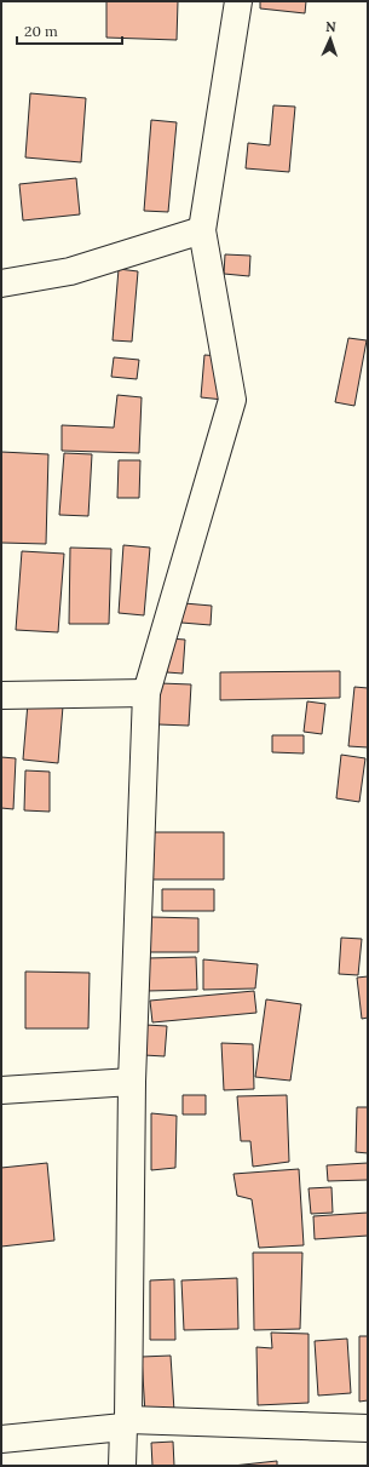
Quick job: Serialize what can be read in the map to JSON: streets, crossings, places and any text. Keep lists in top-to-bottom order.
{
  "scale_bar": "20 m",
  "north": "top"
}
